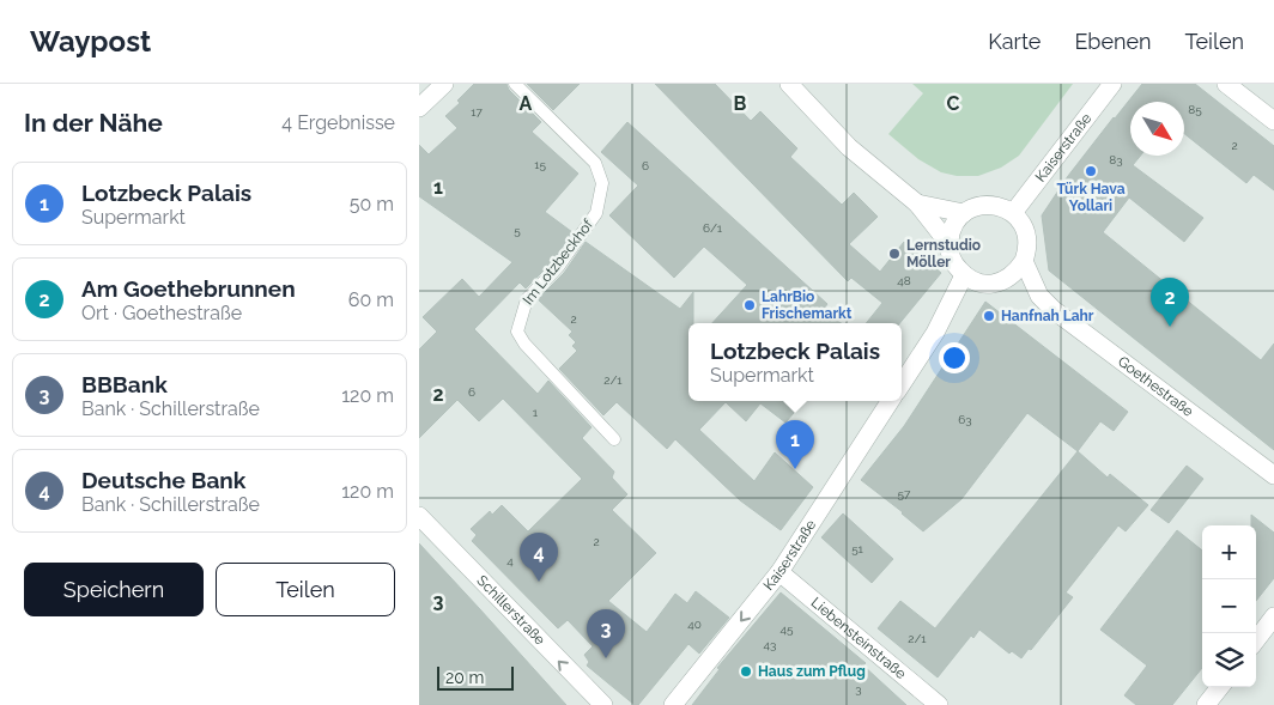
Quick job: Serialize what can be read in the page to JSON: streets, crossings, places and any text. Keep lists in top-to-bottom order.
{
  "streets": {
    "street": [
      "Kaiserstraße",
      "Goethestraße",
      "Schillerstraße",
      "Liebensteinstraße"
    ],
    "lane": ["Im Lotzbeckhof"]
  },
  "crossings": [
    ["Kaiserstraße", "Goethestraße"],
    ["Kaiserstraße", "Liebensteinstraße"]
  ],
  "one_way": ["Schillerstraße"],
  "places": [
    "Türk Hava Yollari",
    "Lernstudio Möller",
    "LahrBio Frischemarkt",
    "Hanfnah Lahr",
    "Haus zum Pflug"
  ],
  "house_numbers": [
    "85",
    "17",
    "2",
    "83",
    "15",
    "6",
    "6/1",
    "5",
    "48",
    "2",
    "2/1",
    "6",
    "1",
    "63",
    "57",
    "2",
    "51",
    "4",
    "40",
    "45",
    "2/1",
    "43",
    "3"
  ],
  "scale_bar": "20 m",
  "north": "bottom right",
  "page": {
    "header": "Waypost",
    "nav": ["Karte", "Ebenen", "Teilen"],
    "heading": ["In der Nähe", "4 Ergebnisse"],
    "list": [
      {
        "mark": "1",
        "name": "Lotzbeck Palais",
        "note": "Supermarkt",
        "value": "50 m"
      },
      {
        "mark": "2",
        "name": "Am Goethebrunnen",
        "note": "Ort · Goethestraße",
        "value": "60 m"
      },
      {
        "mark": "3",
        "name": "BBBank",
        "note": "Bank · Schillerstraße",
        "value": "120 m"
      },
      {
        "mark": "4",
        "name": "Deutsche Bank",
        "note": "Bank · Schillerstraße",
        "value": "120 m"
      }
    ],
    "pins": [
      "2",
      "1",
      "4",
      "3"
    ],
    "popup": ["Lotzbeck Palais", "Supermarkt"],
    "map_buttons": ["+", "−"],
    "buttons": ["Speichern", "Teilen"],
    "scale": "20 m"
  },
  "grid": {
    "columns": ["A", "B", "C"],
    "rows": ["1", "2", "3"]
  }
}
